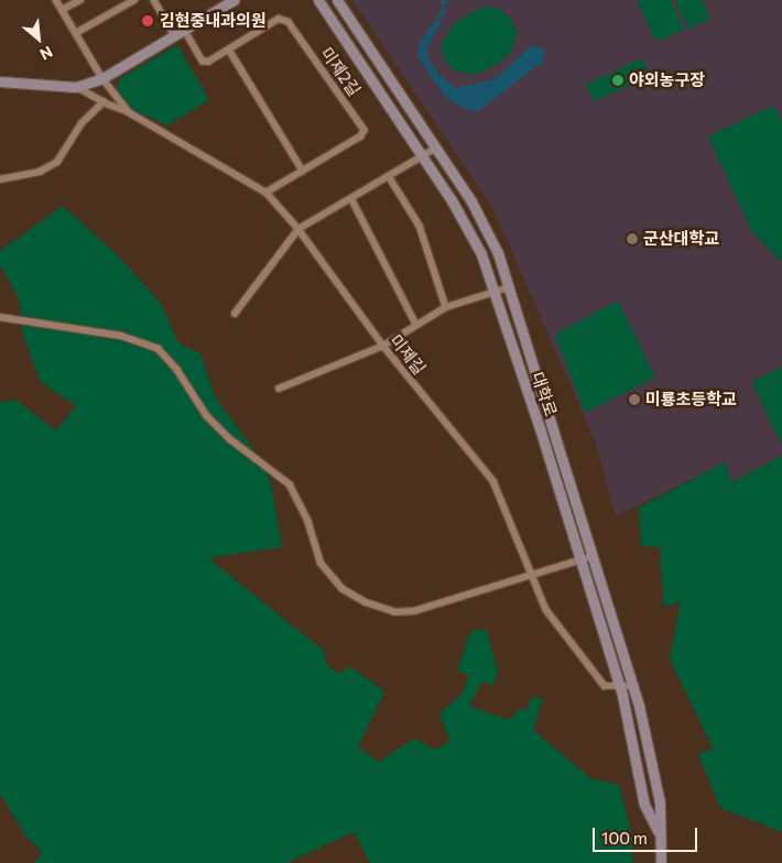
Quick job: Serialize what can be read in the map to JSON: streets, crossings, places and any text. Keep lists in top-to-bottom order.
{
  "streets": {
    "street": ["미제2길", "미제길", "대학로"]
  },
  "crossings": [
    ["미제2길", "미제길"],
    ["미제길", "대학로"]
  ],
  "places": [
    "김현중내과의원",
    "야외농구장",
    "군산대학교",
    "미룡초등학교"
  ],
  "scale_bar": "100 m",
  "north": "bottom right"
}
